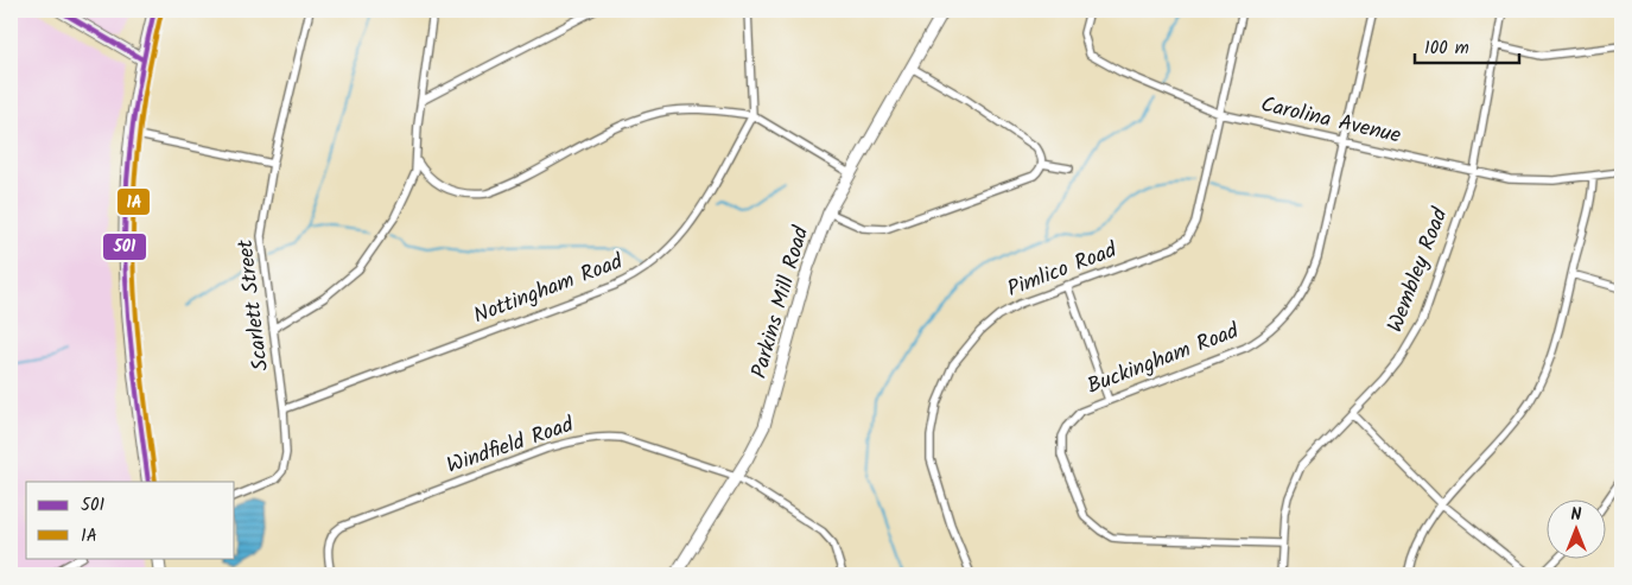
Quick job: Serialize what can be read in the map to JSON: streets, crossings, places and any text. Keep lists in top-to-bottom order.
{
  "streets": {
    "street": [
      "Carolina Avenue",
      "Pimlico Road",
      "Wembley Road",
      "Nottingham Road",
      "Parkins Mill Road",
      "Scarlett Street",
      "Buckingham Road",
      "Windfield Road"
    ]
  },
  "crossings": [
    ["Carolina Avenue", "Pimlico Road"],
    ["Carolina Avenue", "Wembley Road"],
    ["Carolina Avenue", "Buckingham Road"],
    ["Wembley Road", "Buckingham Road"],
    ["Nottingham Road", "Scarlett Street"],
    ["Parkins Mill Road", "Windfield Road"]
  ],
  "lines": ["transit line 501", "transit line 1A"],
  "legend": ["501", "1A"],
  "scale_bar": "100 m",
  "north": "top"
}
